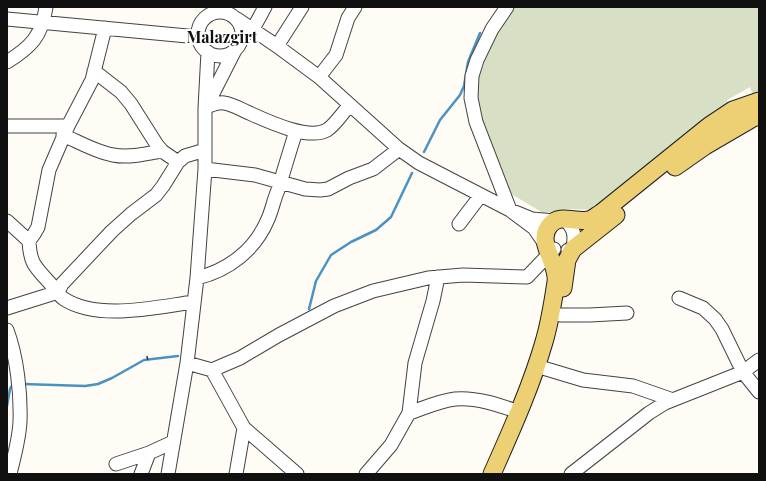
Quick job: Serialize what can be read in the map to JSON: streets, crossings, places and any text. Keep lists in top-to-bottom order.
{
  "districts": ["Malazgirt"]
}
